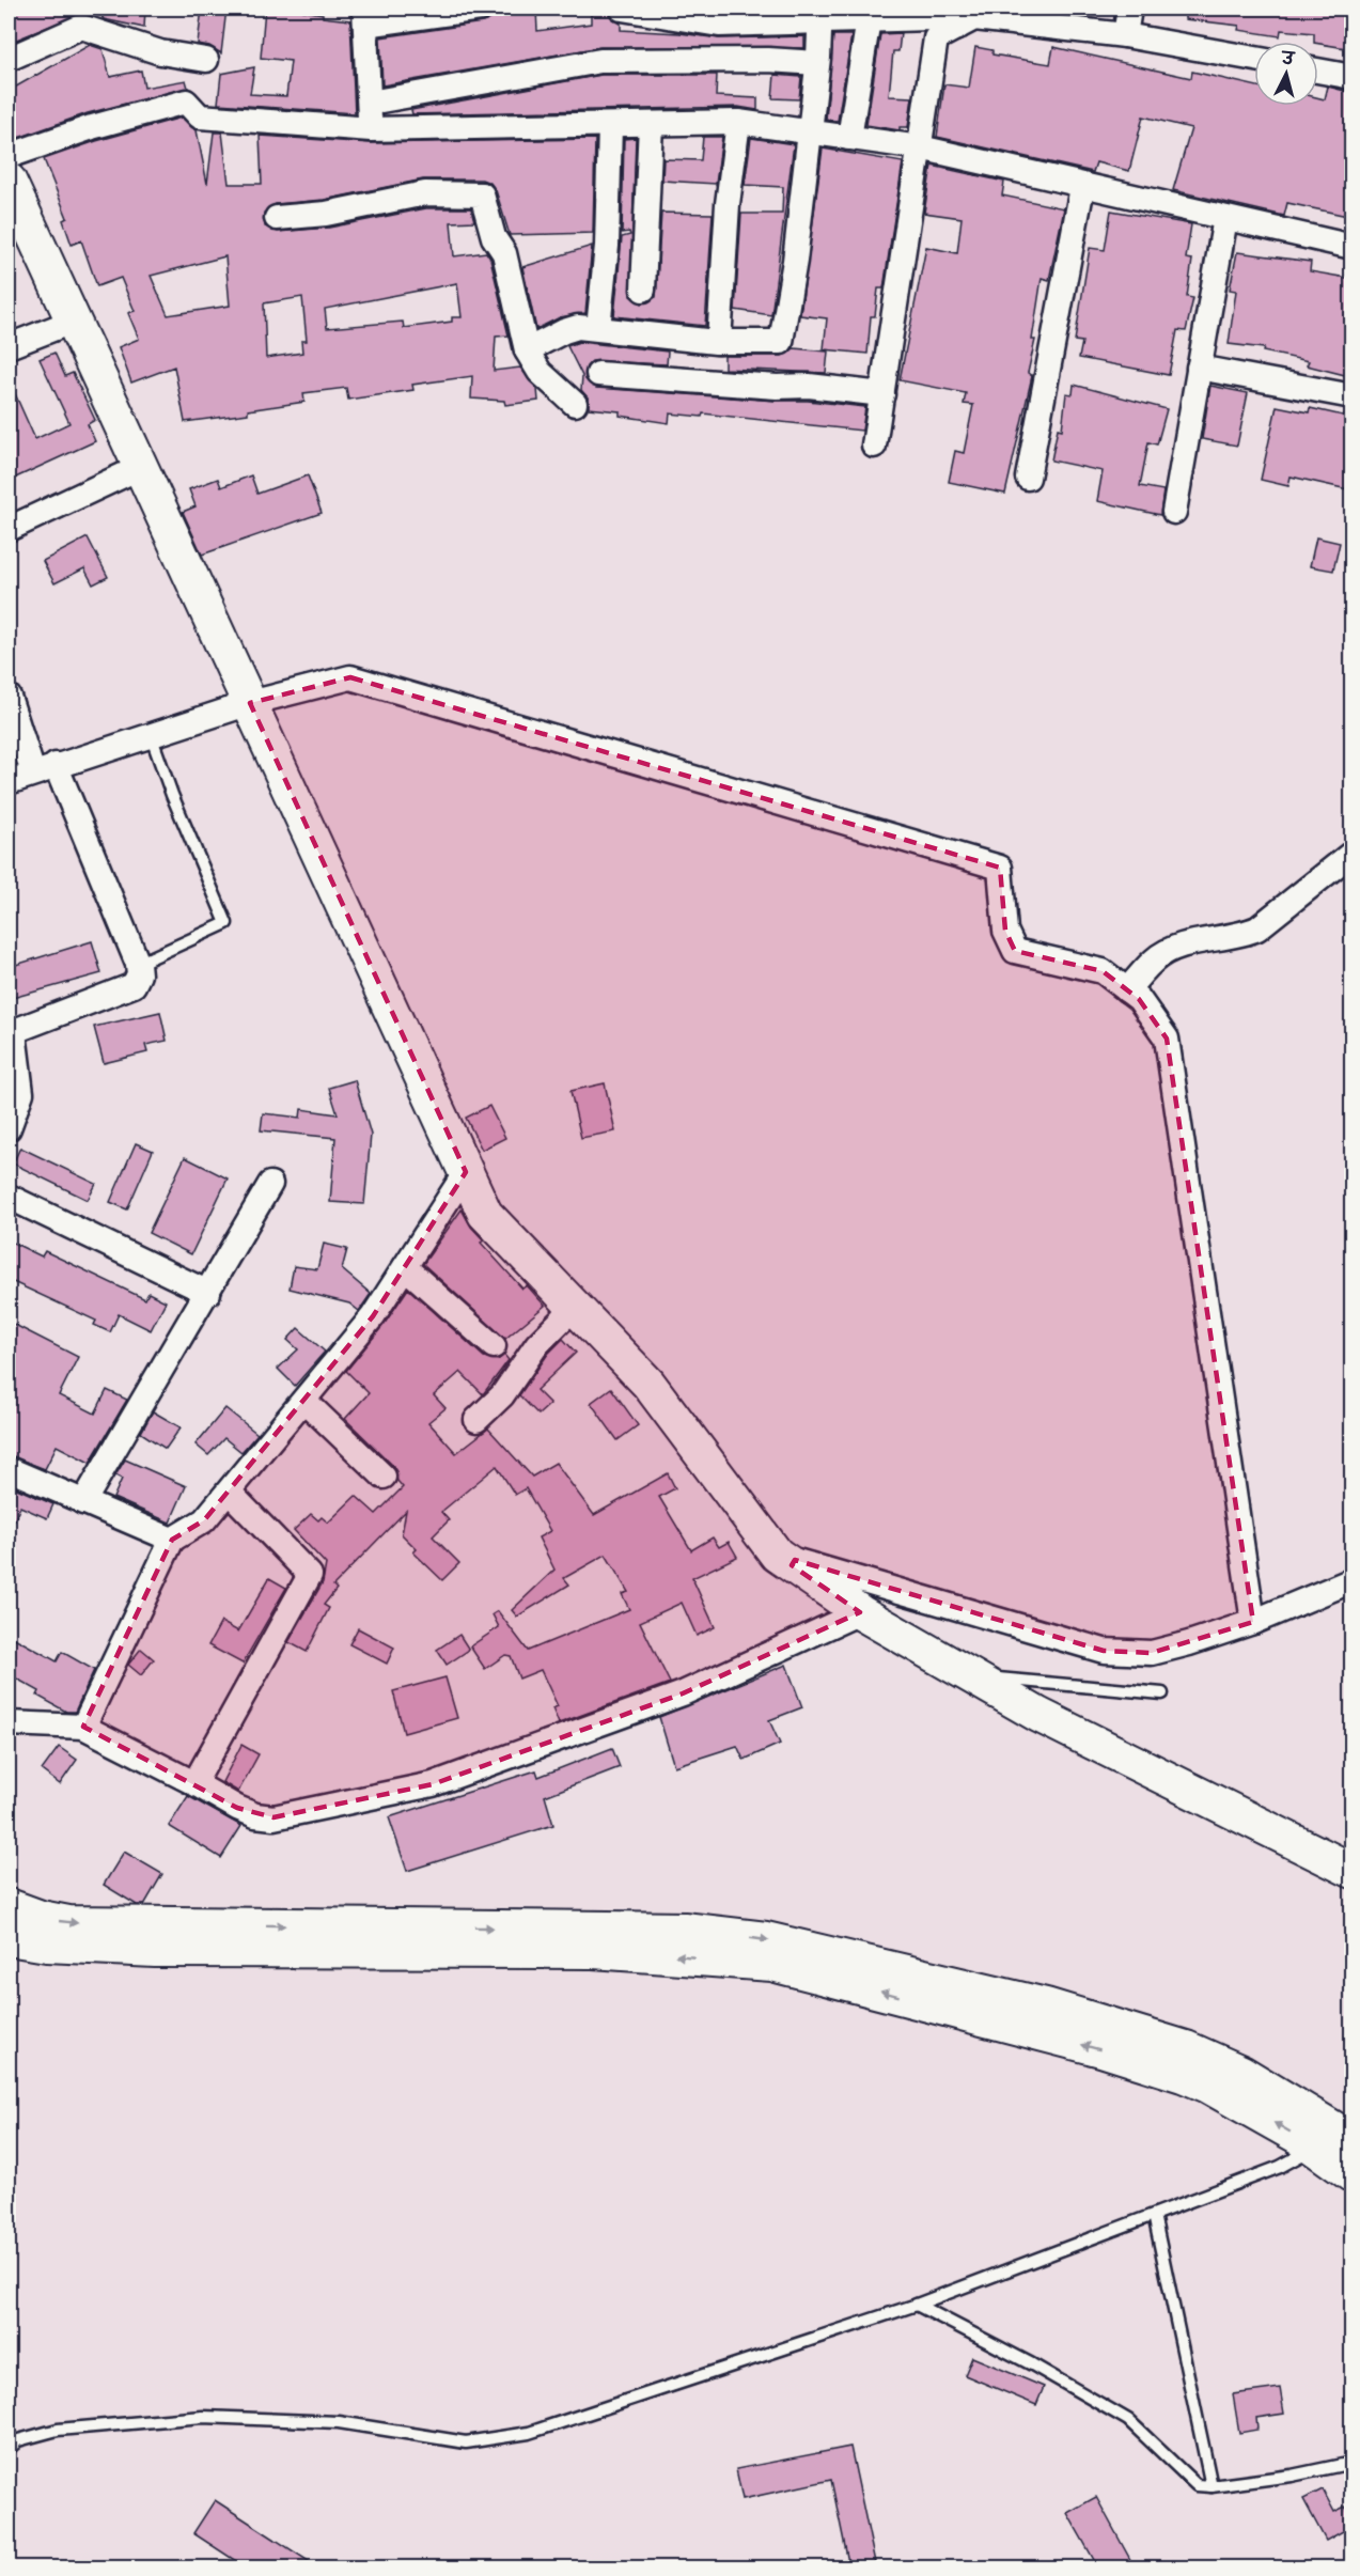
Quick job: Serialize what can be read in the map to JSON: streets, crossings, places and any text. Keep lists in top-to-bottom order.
{
  "north": "top"
}
